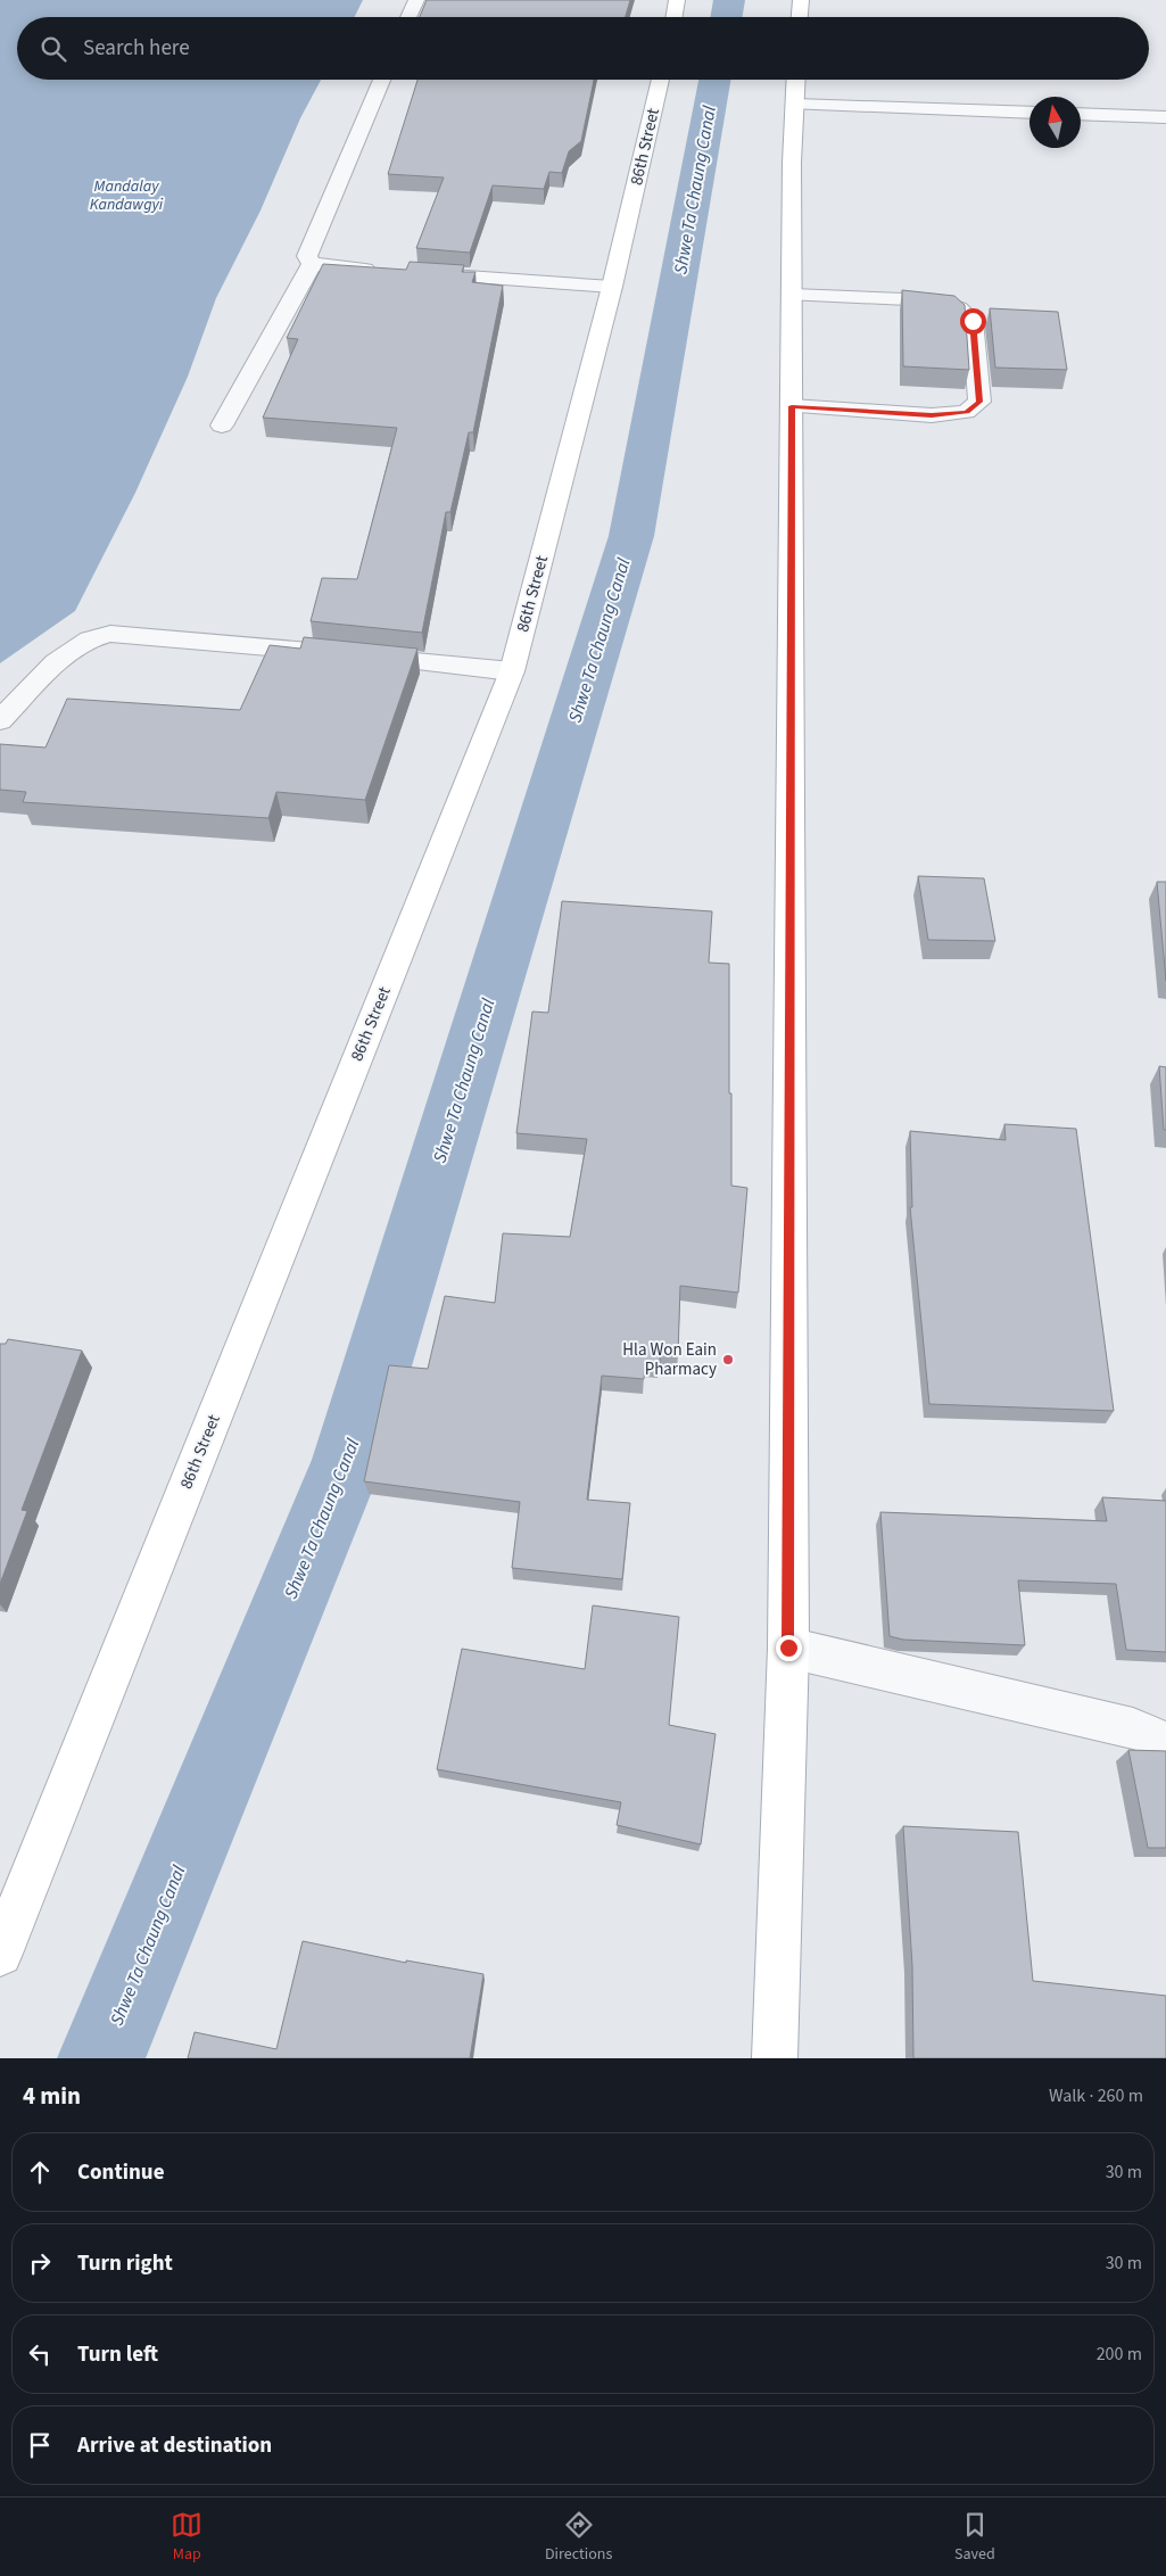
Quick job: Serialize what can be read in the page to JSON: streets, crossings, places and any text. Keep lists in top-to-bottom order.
{
  "streets": {
    "main road": ["86th Street"]
  },
  "water": ["Mandalay Kandawgyi", "Shwe Ta Chaung Canal"],
  "places": ["Hla Won Eain Pharmacy"],
  "north": "top",
  "page": {
    "search": "Search here",
    "heading": ["4 min", "Walk · 260 m"],
    "list": [
      ["Continue", "30 m"],
      ["Turn right", "30 m"],
      ["Turn left", "200 m"],
      "Arrive at destination"
    ],
    "nav": ["Map", "Directions", "Saved"]
  }
}
